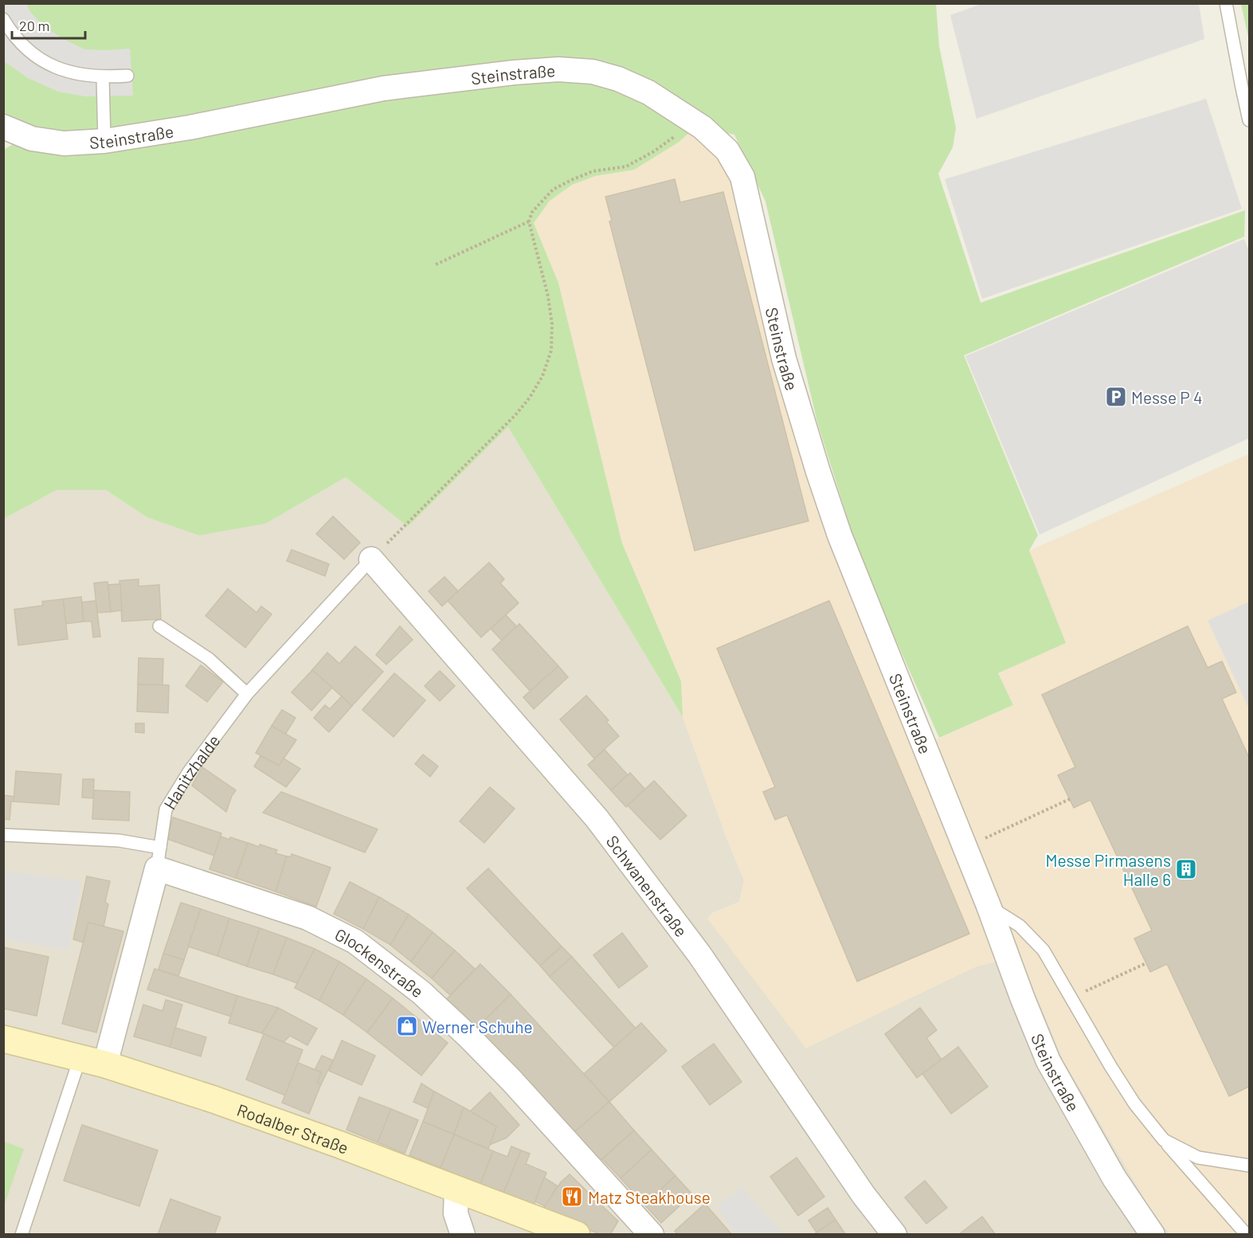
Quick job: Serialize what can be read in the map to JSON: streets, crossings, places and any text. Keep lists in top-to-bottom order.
{
  "streets": {
    "main road": ["Rodalber Straße"],
    "street": [
      "Steinstraße",
      "Hanitzhalde",
      "Schwanenstraße",
      "Glockenstraße"
    ]
  },
  "crossings": [
    ["Hanitzhalde", "Schwanenstraße"],
    ["Hanitzhalde", "Glockenstraße"],
    ["Hanitzhalde", "Rodalber Straße"]
  ],
  "places": {
    "parking": ["Messe P 4"],
    "building": ["Messe Pirmasens Halle 6"],
    "shop": ["Werner Schuhe"],
    "restaurant": ["Matz Steakhouse"]
  },
  "scale_bar": "20 m"
}
